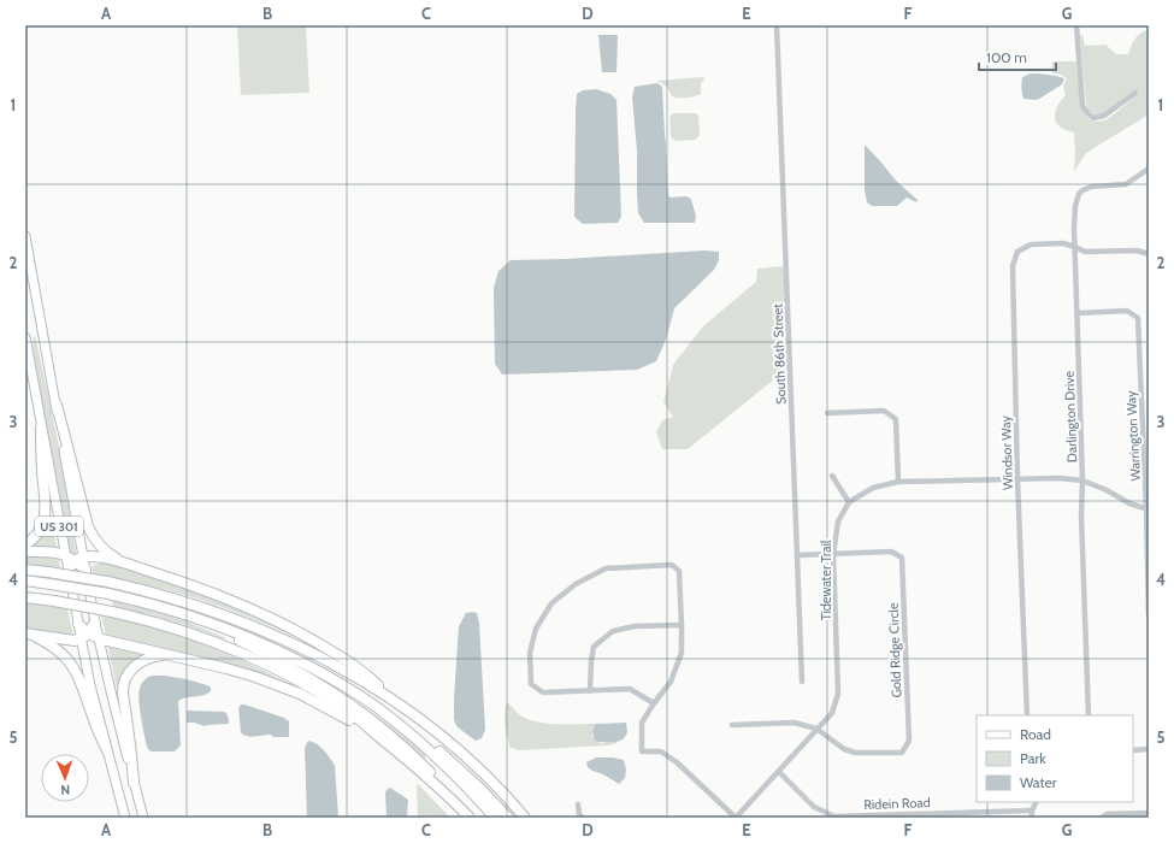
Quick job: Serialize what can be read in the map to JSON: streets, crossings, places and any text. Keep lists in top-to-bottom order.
{
  "streets": {
    "main road": ["US 301"],
    "street": [
      "South 86th Street",
      "Darlington Drive",
      "Warrington Way",
      "Windsor Way",
      "Tidewater Trail",
      "Gold Ridge Circle",
      "Ridein Road"
    ]
  },
  "crossings": [
    ["South 86th Street", "Gold Ridge Circle"],
    ["Darlington Drive", "Warrington Way"],
    ["Darlington Drive", "Windsor Way"],
    ["Tidewater Trail", "Gold Ridge Circle"],
    ["Tidewater Trail", "Ridein Road"]
  ],
  "legend": ["Road", "Park", "Water"],
  "scale_bar": "100 m",
  "north": "bottom",
  "grid": {
    "columns": [
      "A",
      "B",
      "C",
      "D",
      "E",
      "F",
      "G"
    ],
    "rows": [
      "1",
      "2",
      "3",
      "4",
      "5"
    ]
  }
}
